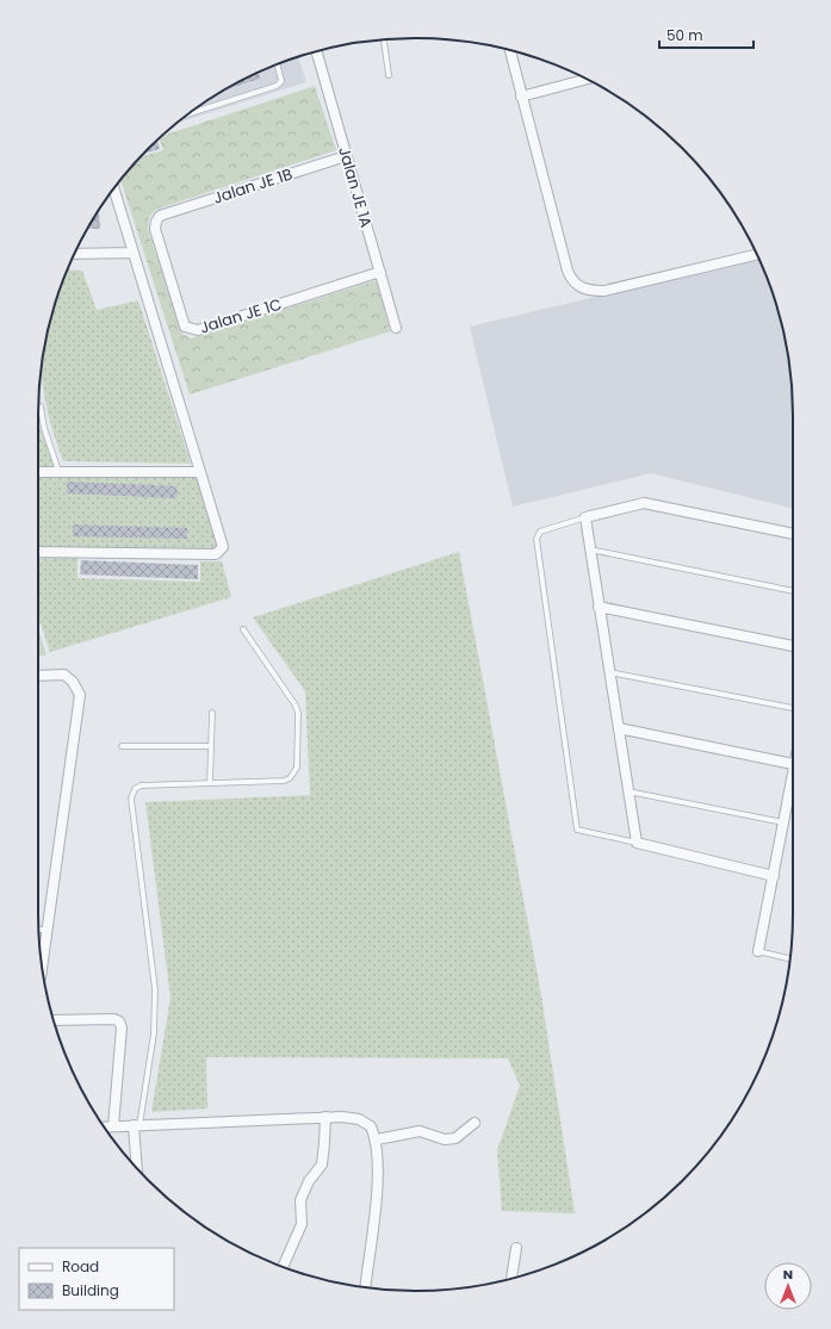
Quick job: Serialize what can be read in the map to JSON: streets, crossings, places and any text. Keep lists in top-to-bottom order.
{
  "streets": {
    "street": ["Jalan JE 1B", "Jalan JE 1A", "Jalan JE 1C"]
  },
  "crossings": [
    ["Jalan JE 1B", "Jalan JE 1A"],
    ["Jalan JE 1B", "Jalan JE 1C"],
    ["Jalan JE 1A", "Jalan JE 1C"]
  ],
  "legend": ["Road", "Building"],
  "scale_bar": "50 m",
  "north": "top"
}
